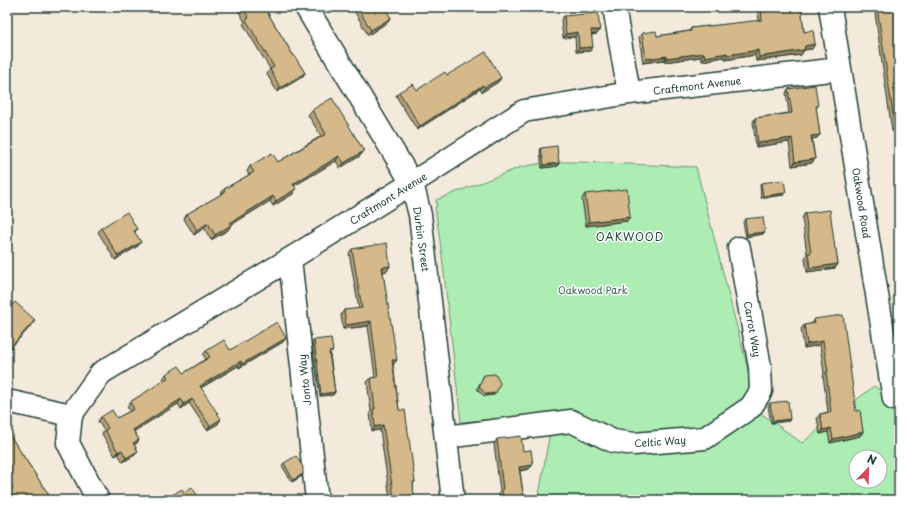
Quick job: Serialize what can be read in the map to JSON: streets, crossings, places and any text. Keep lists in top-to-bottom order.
{
  "streets": {
    "street": [
      "Craftmont Avenue",
      "Oakwood Road",
      "Durbin Street",
      "Carrot Way",
      "Jonto Way",
      "Celtic Way"
    ]
  },
  "crossings": [
    ["Craftmont Avenue", "Oakwood Road"],
    ["Craftmont Avenue", "Durbin Street"],
    ["Craftmont Avenue", "Jonto Way"],
    ["Durbin Street", "Celtic Way"],
    ["Carrot Way", "Celtic Way"]
  ],
  "districts": ["OAKWOOD"],
  "parks": ["Oakwood Park"],
  "north": "top right"
}
